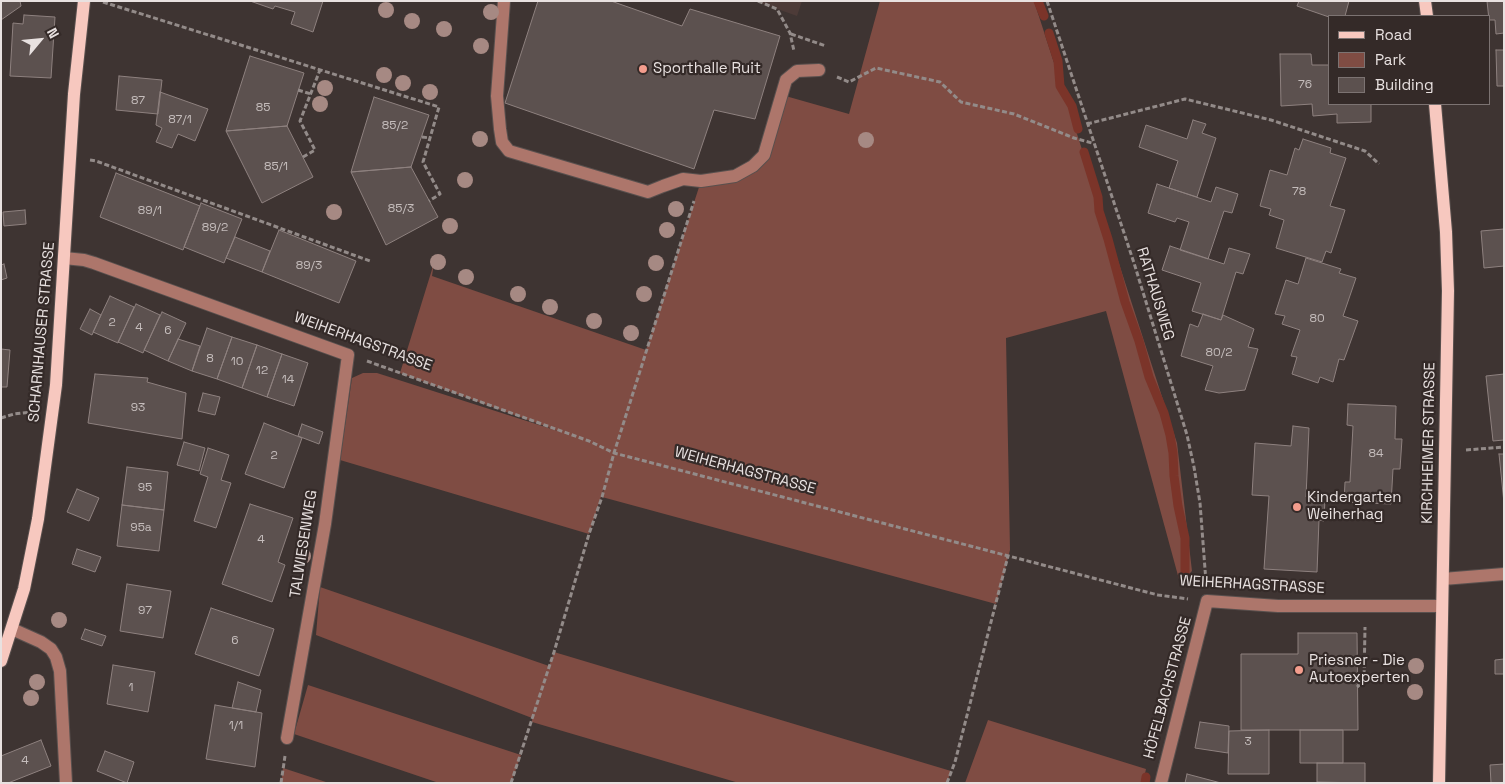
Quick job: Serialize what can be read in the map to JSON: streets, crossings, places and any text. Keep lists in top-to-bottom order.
{
  "streets": {
    "main road": ["SCHARNHAUSER STRASSE", "KIRCHHEIMER STRASSE"],
    "street": ["WEIHERHAGSTRASSE", "TALWIESENWEG", "HÖFELBACHSTRASSE"],
    "path": ["RATHAUSWEG"]
  },
  "crossings": [
    ["RATHAUSWEG", "WEIHERHAGSTRASSE"],
    ["RATHAUSWEG", "HÖFELBACHSTRASSE"],
    ["SCHARNHAUSER STRASSE", "WEIHERHAGSTRASSE"],
    ["WEIHERHAGSTRASSE", "KIRCHHEIMER STRASSE"],
    ["WEIHERHAGSTRASSE", "TALWIESENWEG"],
    ["WEIHERHAGSTRASSE", "HÖFELBACHSTRASSE"]
  ],
  "places": ["Sporthalle Ruit", "Kindergarten Weiherhag", "Priesner - Die Autoexperten"],
  "house_numbers": [
    "76",
    "87",
    "85",
    "87/1",
    "85/2",
    "85/1",
    "78",
    "85/3",
    "89/1",
    "89/2",
    "89/3",
    "80",
    "2",
    "4",
    "6",
    "80/2",
    "8",
    "10",
    "12",
    "14",
    "93",
    "84",
    "2",
    "95",
    "95a",
    "4",
    "97",
    "6",
    "1",
    "1/1",
    "3",
    "4"
  ],
  "legend": ["Road", "Park", "Building"],
  "north": "top right"
}
